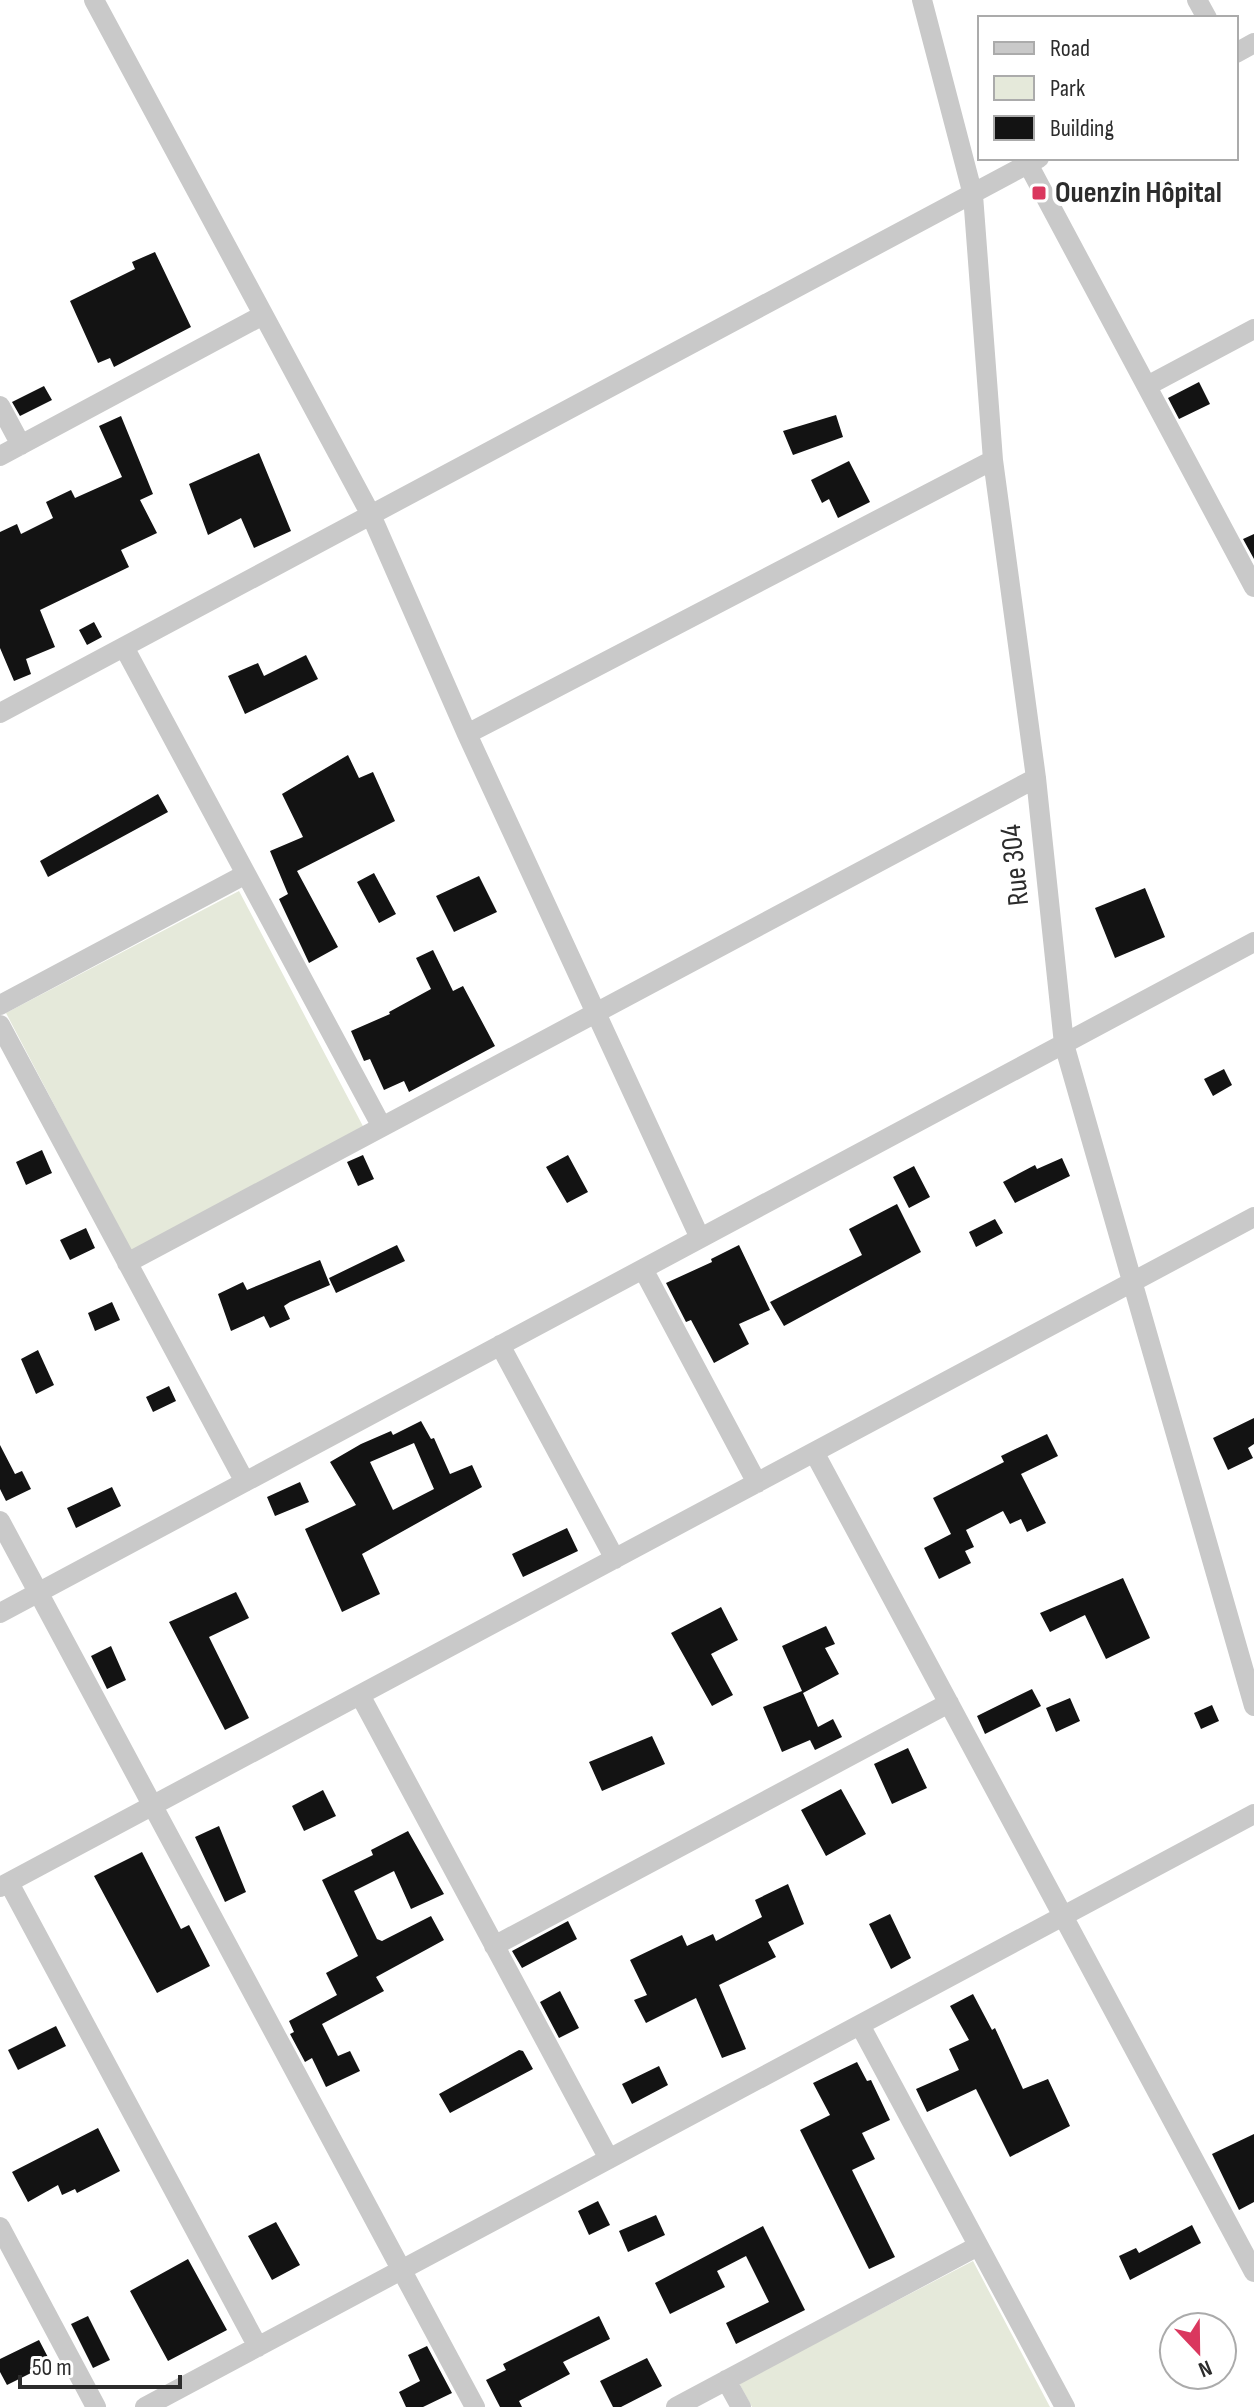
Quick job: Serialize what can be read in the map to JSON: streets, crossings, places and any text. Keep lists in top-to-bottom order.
{
  "streets": {
    "street": ["Rue 304"]
  },
  "places": {
    "transit": ["Ouenzin Hôpital"]
  },
  "legend": ["Road", "Park", "Building"],
  "scale_bar": "50 m",
  "north": "bottom"
}
